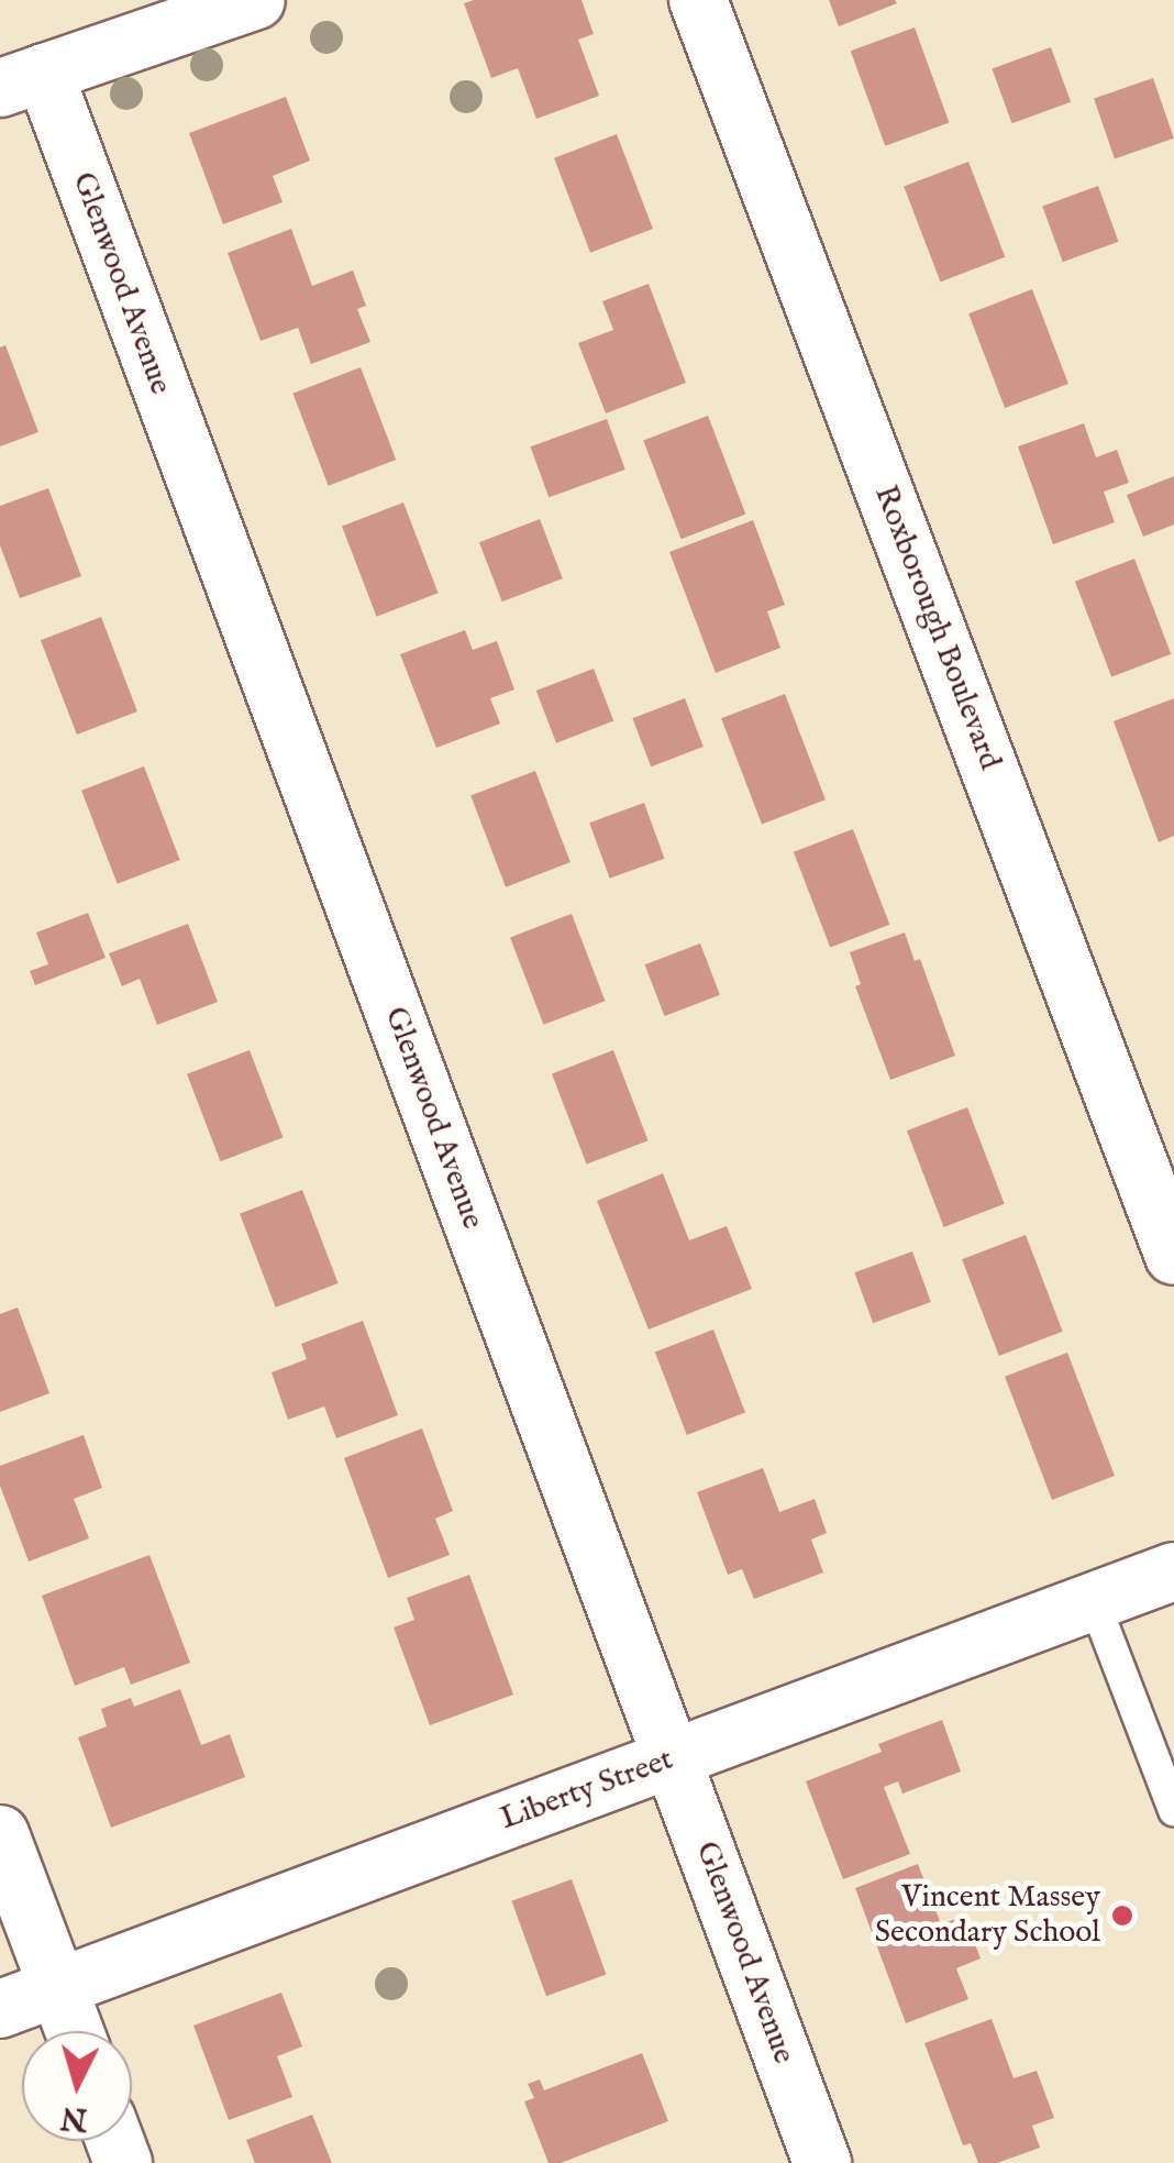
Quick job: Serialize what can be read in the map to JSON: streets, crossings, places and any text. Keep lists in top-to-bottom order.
{
  "streets": {
    "street": ["Glenwood Avenue", "Roxborough Boulevard", "Liberty Street"]
  },
  "crossings": [
    ["Glenwood Avenue", "Liberty Street"]
  ],
  "places": ["Vincent Massey Secondary School"],
  "north": "bottom"
}
